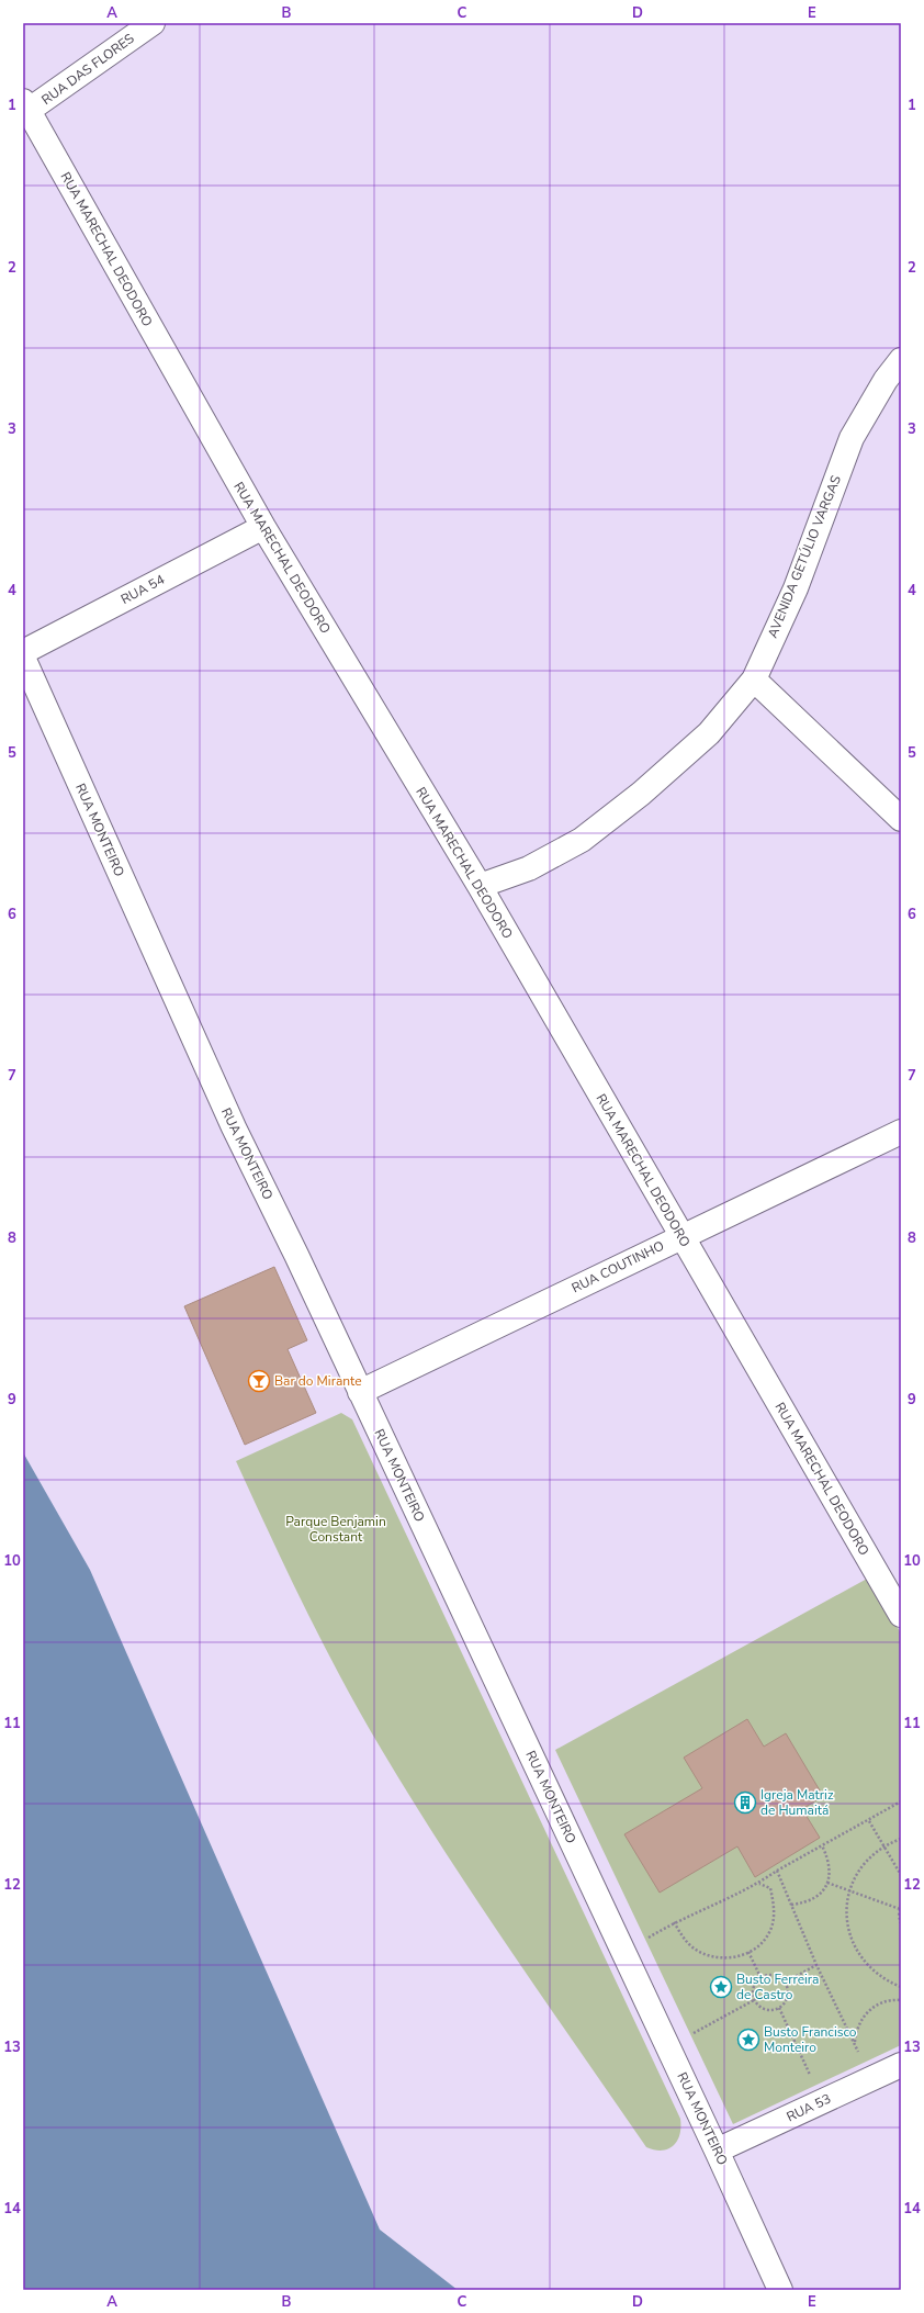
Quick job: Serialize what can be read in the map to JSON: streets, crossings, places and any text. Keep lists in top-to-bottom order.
{
  "streets": {
    "street": [
      "RUA DAS FLORES",
      "RUA MARECHAL DEODORO",
      "AVENIDA GETÚLIO VARGAS",
      "RUA 54",
      "RUA MONTEIRO",
      "RUA COUTINHO",
      "RUA 53"
    ]
  },
  "crossings": [
    ["RUA DAS FLORES", "RUA MARECHAL DEODORO"],
    ["RUA MARECHAL DEODORO", "AVENIDA GETÚLIO VARGAS"],
    ["RUA MARECHAL DEODORO", "RUA 54"],
    ["RUA MARECHAL DEODORO", "RUA COUTINHO"],
    ["RUA MONTEIRO", "RUA COUTINHO"],
    ["RUA MONTEIRO", "RUA 53"]
  ],
  "parks": ["Parque Benjamin Constant"],
  "places": {
    "bar": ["Bar do Mirante"],
    "building": ["Igreja Matriz de Humaitá"],
    "place": ["Busto Ferreira de Castro", "Busto Francisco Monteiro"]
  },
  "grid": {
    "columns": [
      "A",
      "B",
      "C",
      "D",
      "E"
    ],
    "rows": [
      "1",
      "2",
      "3",
      "4",
      "5",
      "6",
      "7",
      "8",
      "9",
      "10",
      "11",
      "12",
      "13",
      "14"
    ]
  }
}
